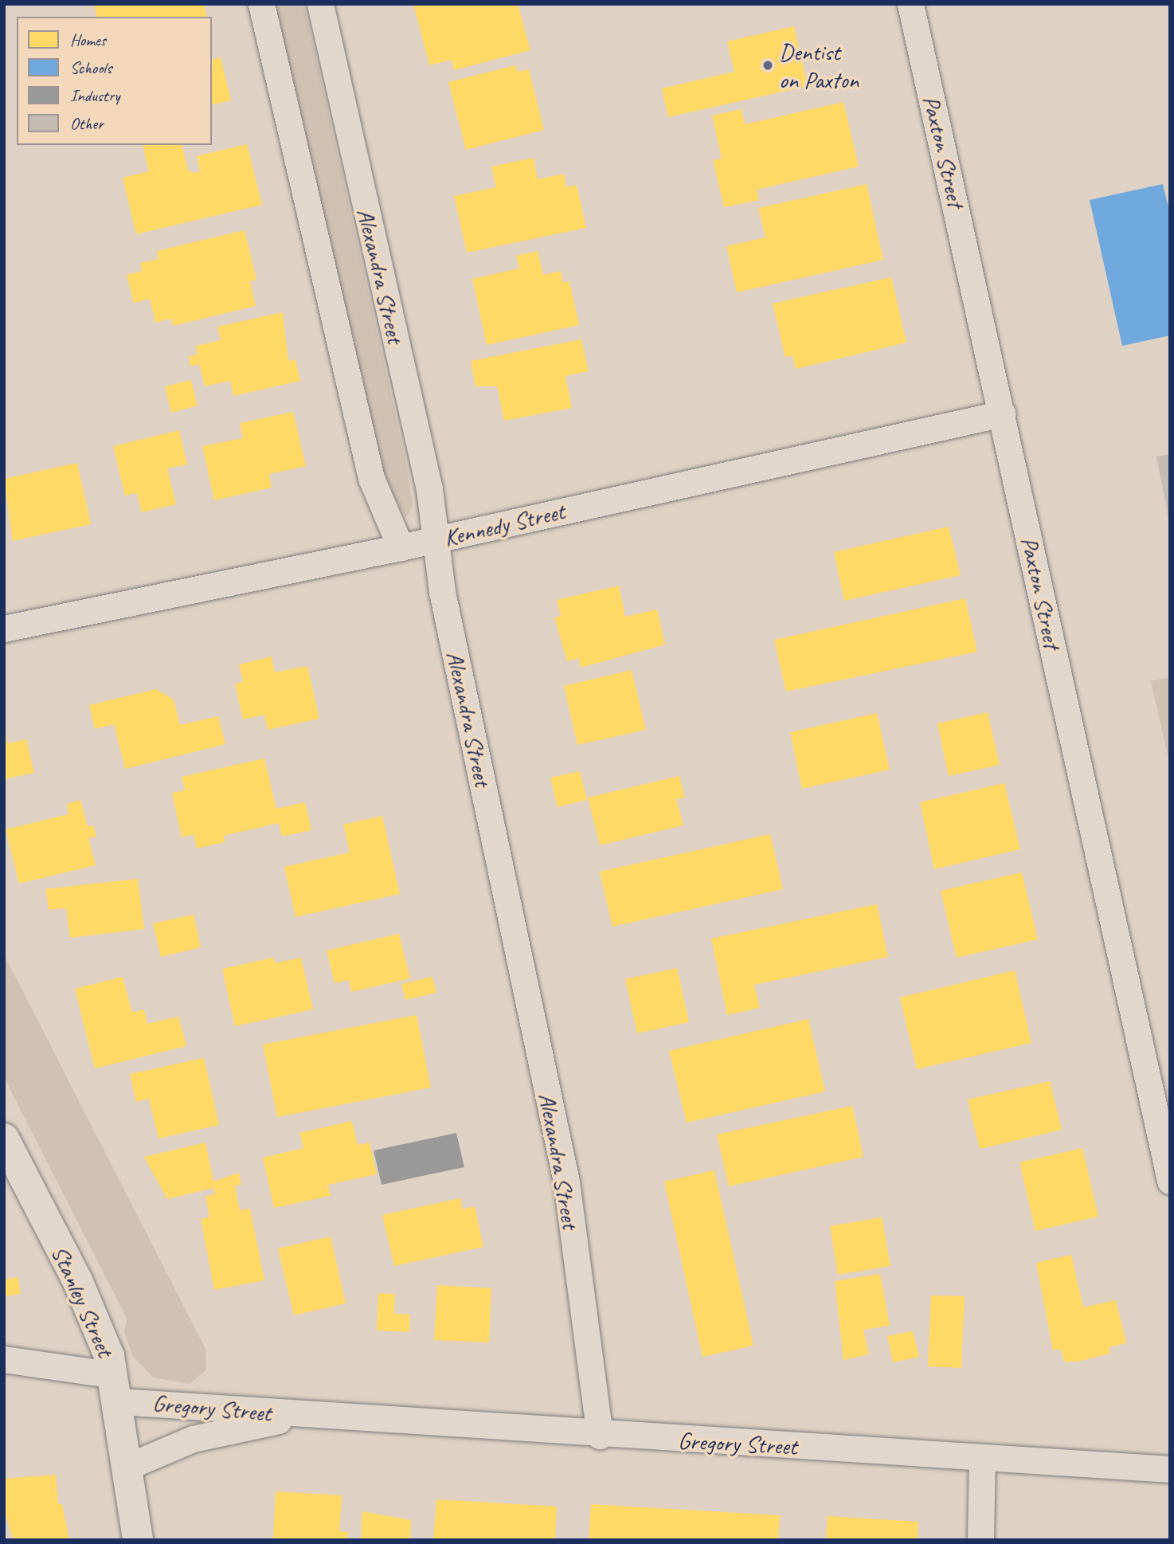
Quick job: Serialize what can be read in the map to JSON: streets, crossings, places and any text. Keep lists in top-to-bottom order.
{
  "streets": {
    "main road": ["Stanley Street"],
    "street": [
      "Paxton Street",
      "Alexandra Street",
      "Kennedy Street",
      "Gregory Street"
    ]
  },
  "crossings": [
    ["Paxton Street", "Kennedy Street"],
    ["Alexandra Street", "Kennedy Street"],
    ["Alexandra Street", "Gregory Street"],
    ["Stanley Street", "Gregory Street"]
  ],
  "places": ["Dentist on Paxton"],
  "legend": [
    "Homes",
    "Schools",
    "Industry",
    "Other"
  ]
}
